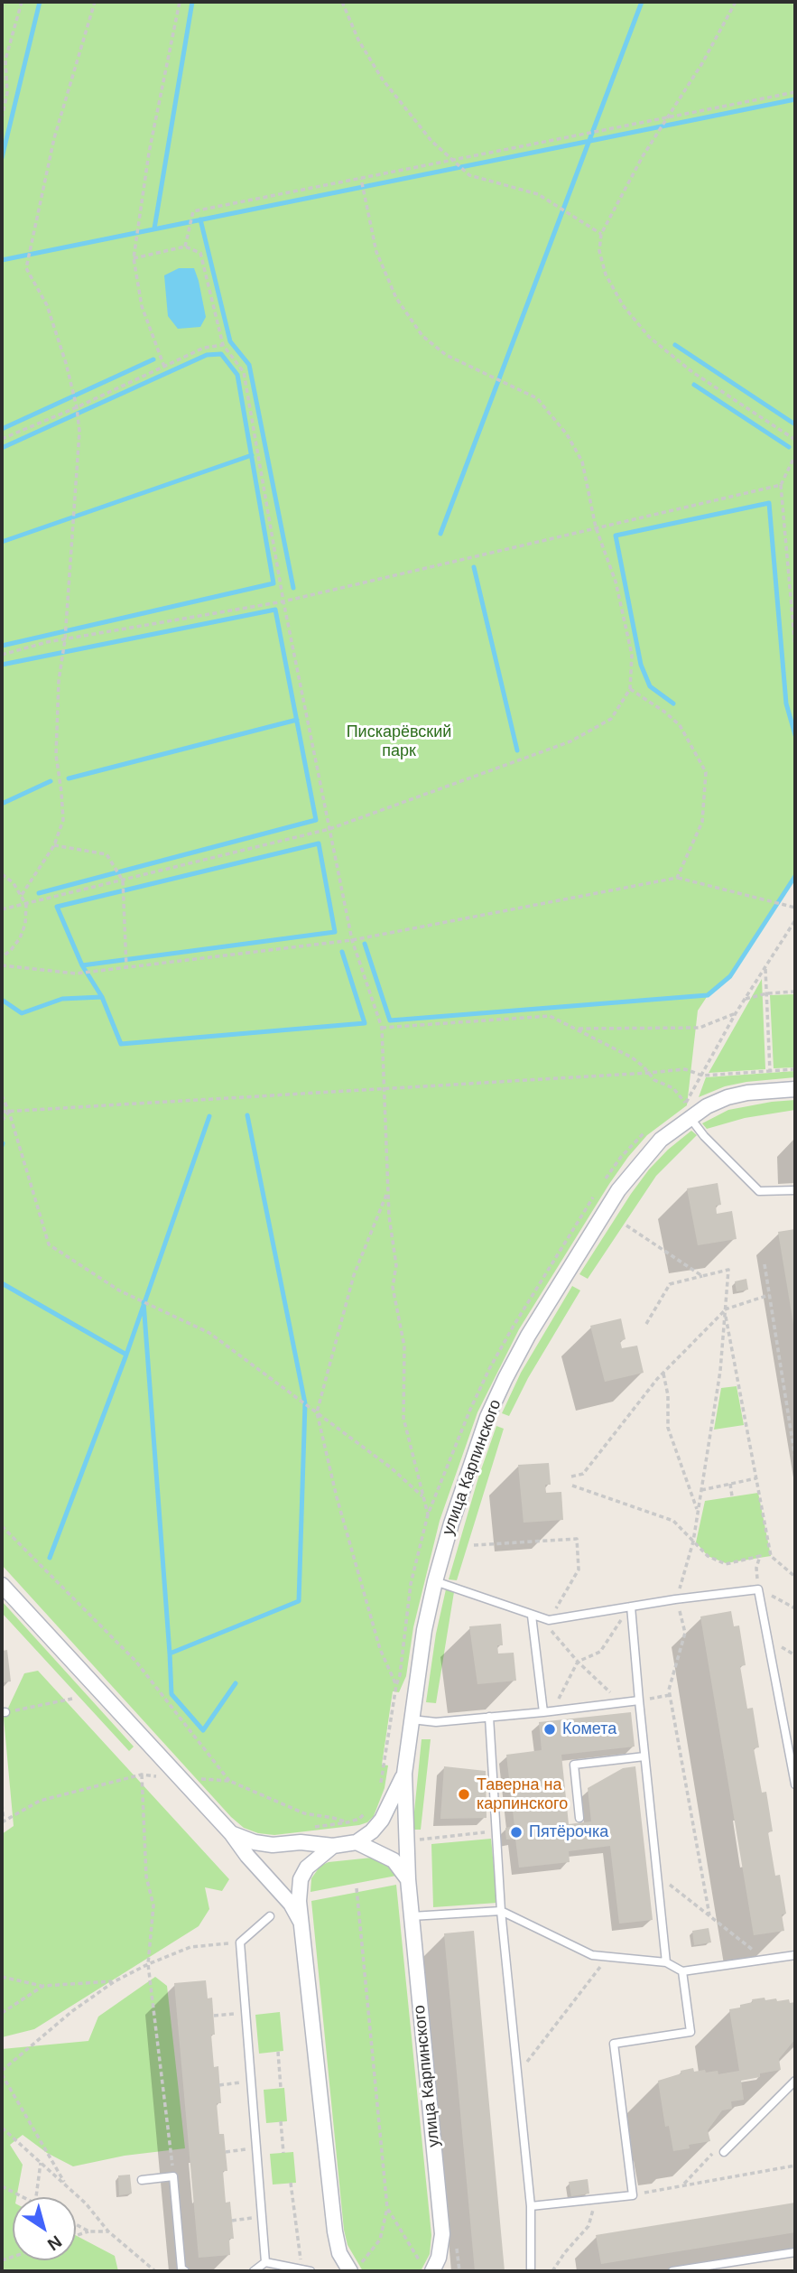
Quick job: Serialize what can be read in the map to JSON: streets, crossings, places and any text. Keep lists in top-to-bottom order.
{
  "streets": {
    "street": ["улица Карпинского"]
  },
  "parks": ["Пискарёвский парк"],
  "places": ["Комета", "Таверна на карпинского", "Пятёрочка"],
  "north": "bottom right"
}
